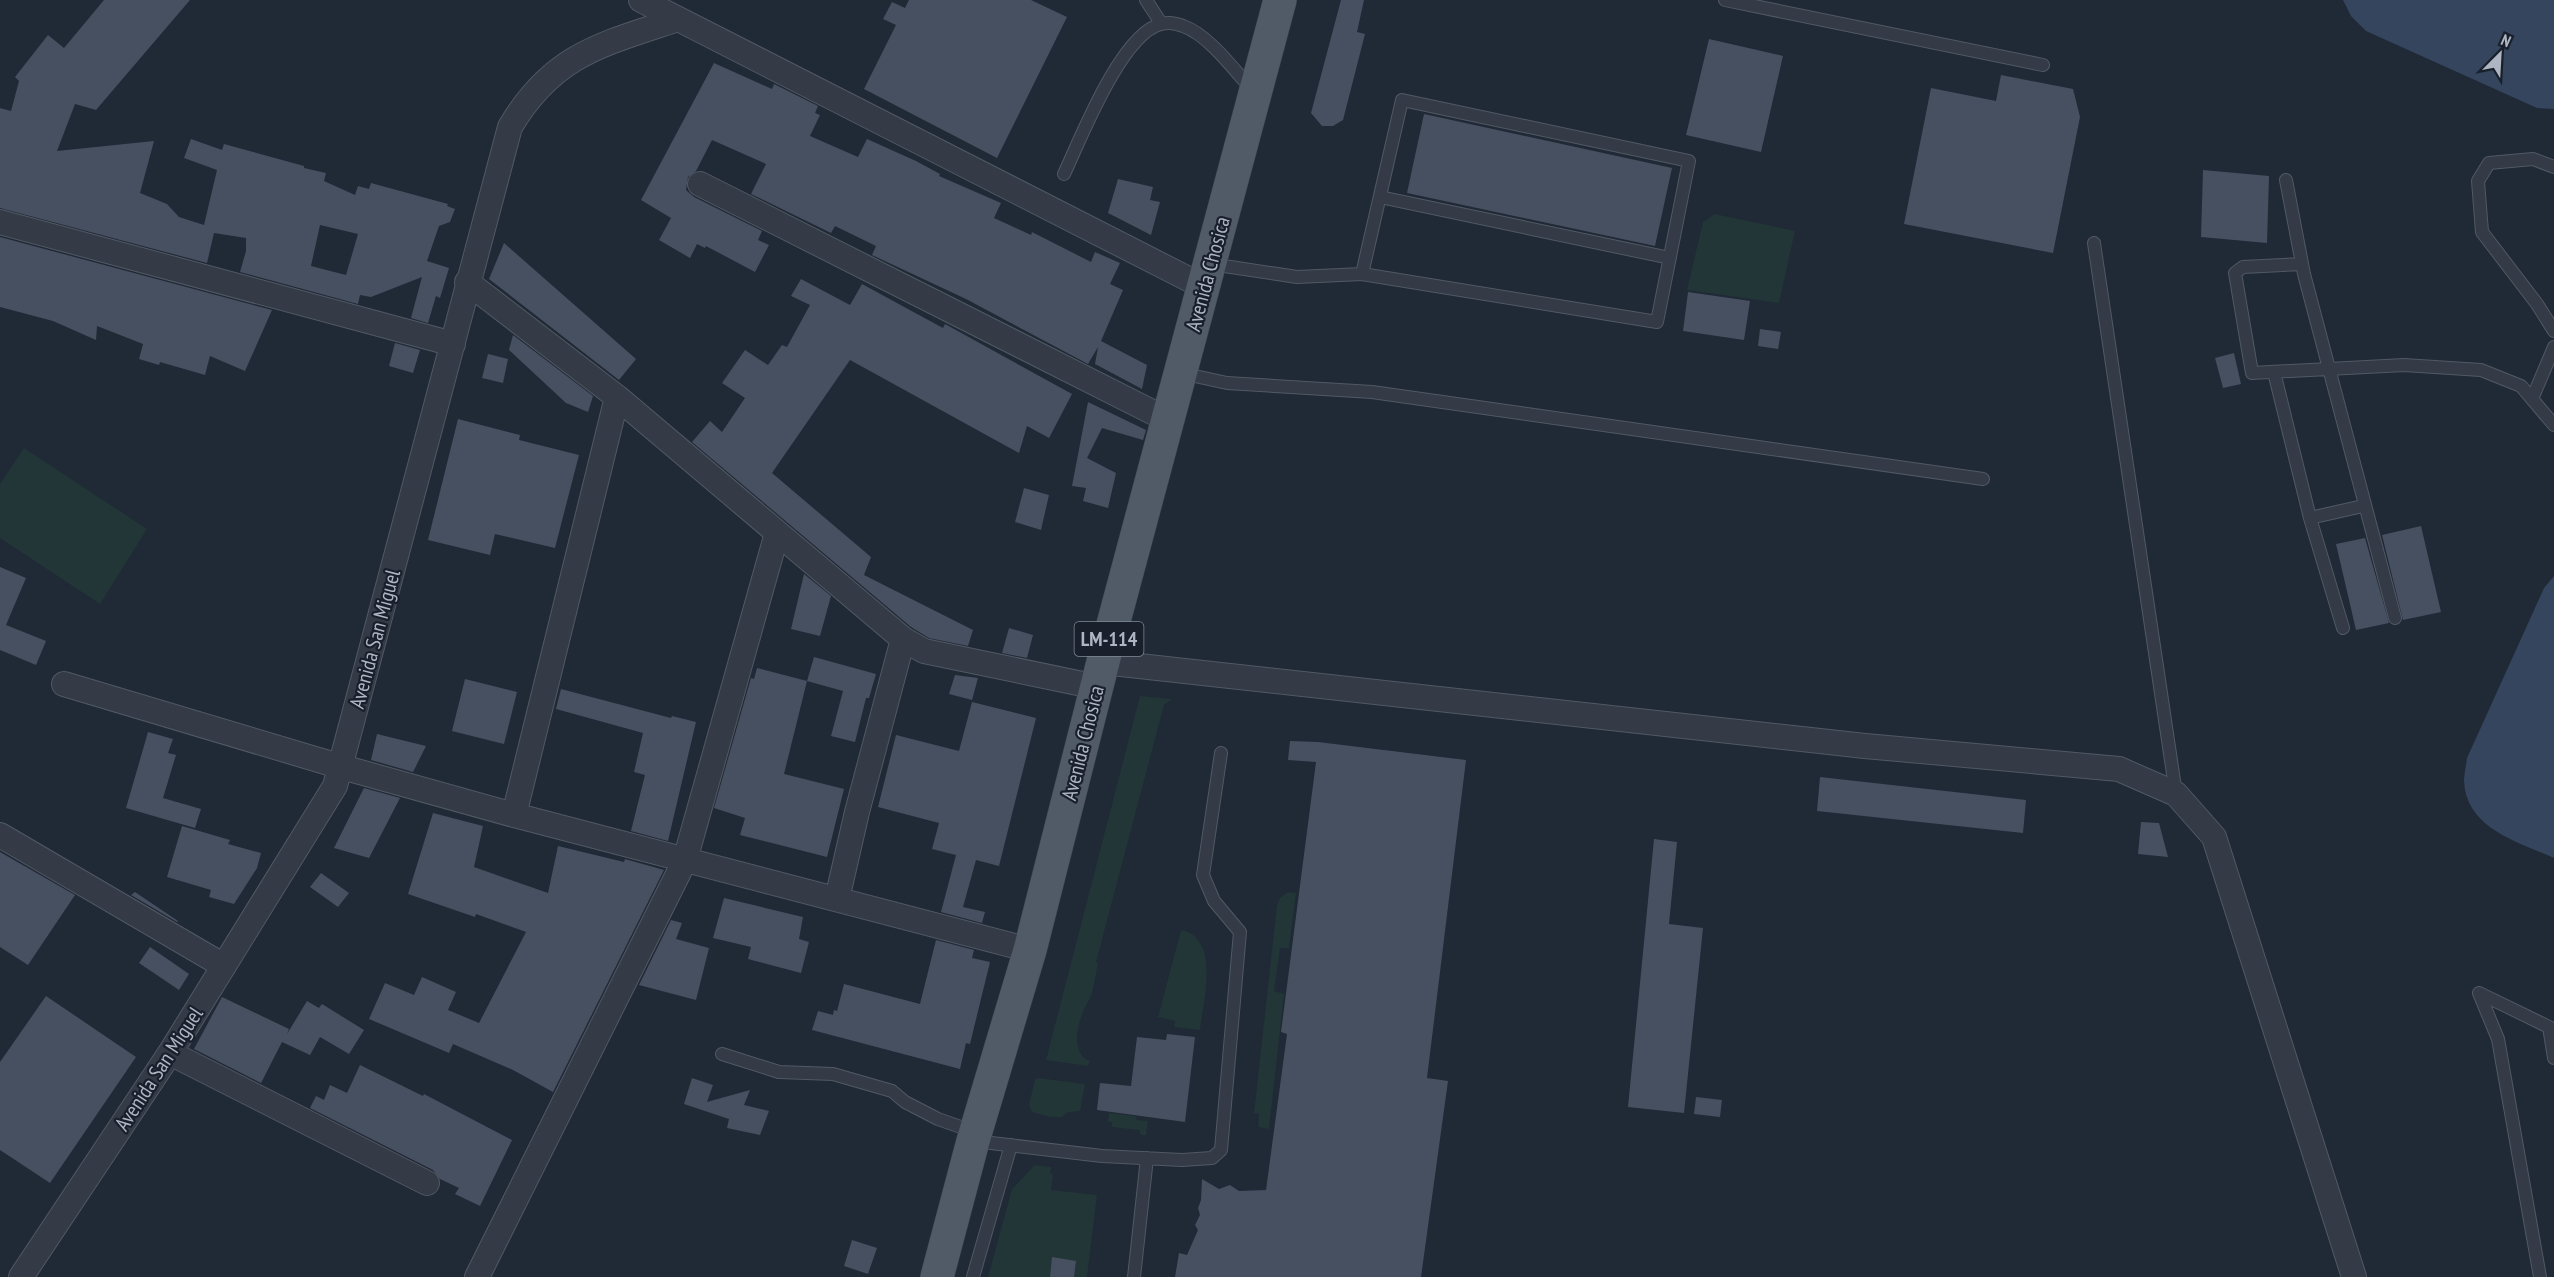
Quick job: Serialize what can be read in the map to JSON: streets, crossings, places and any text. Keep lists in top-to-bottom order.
{
  "streets": {
    "main road": ["Avenida Chosica", "LM-114"],
    "street": ["Avenida San Miguel"]
  },
  "north": "top right"
}
